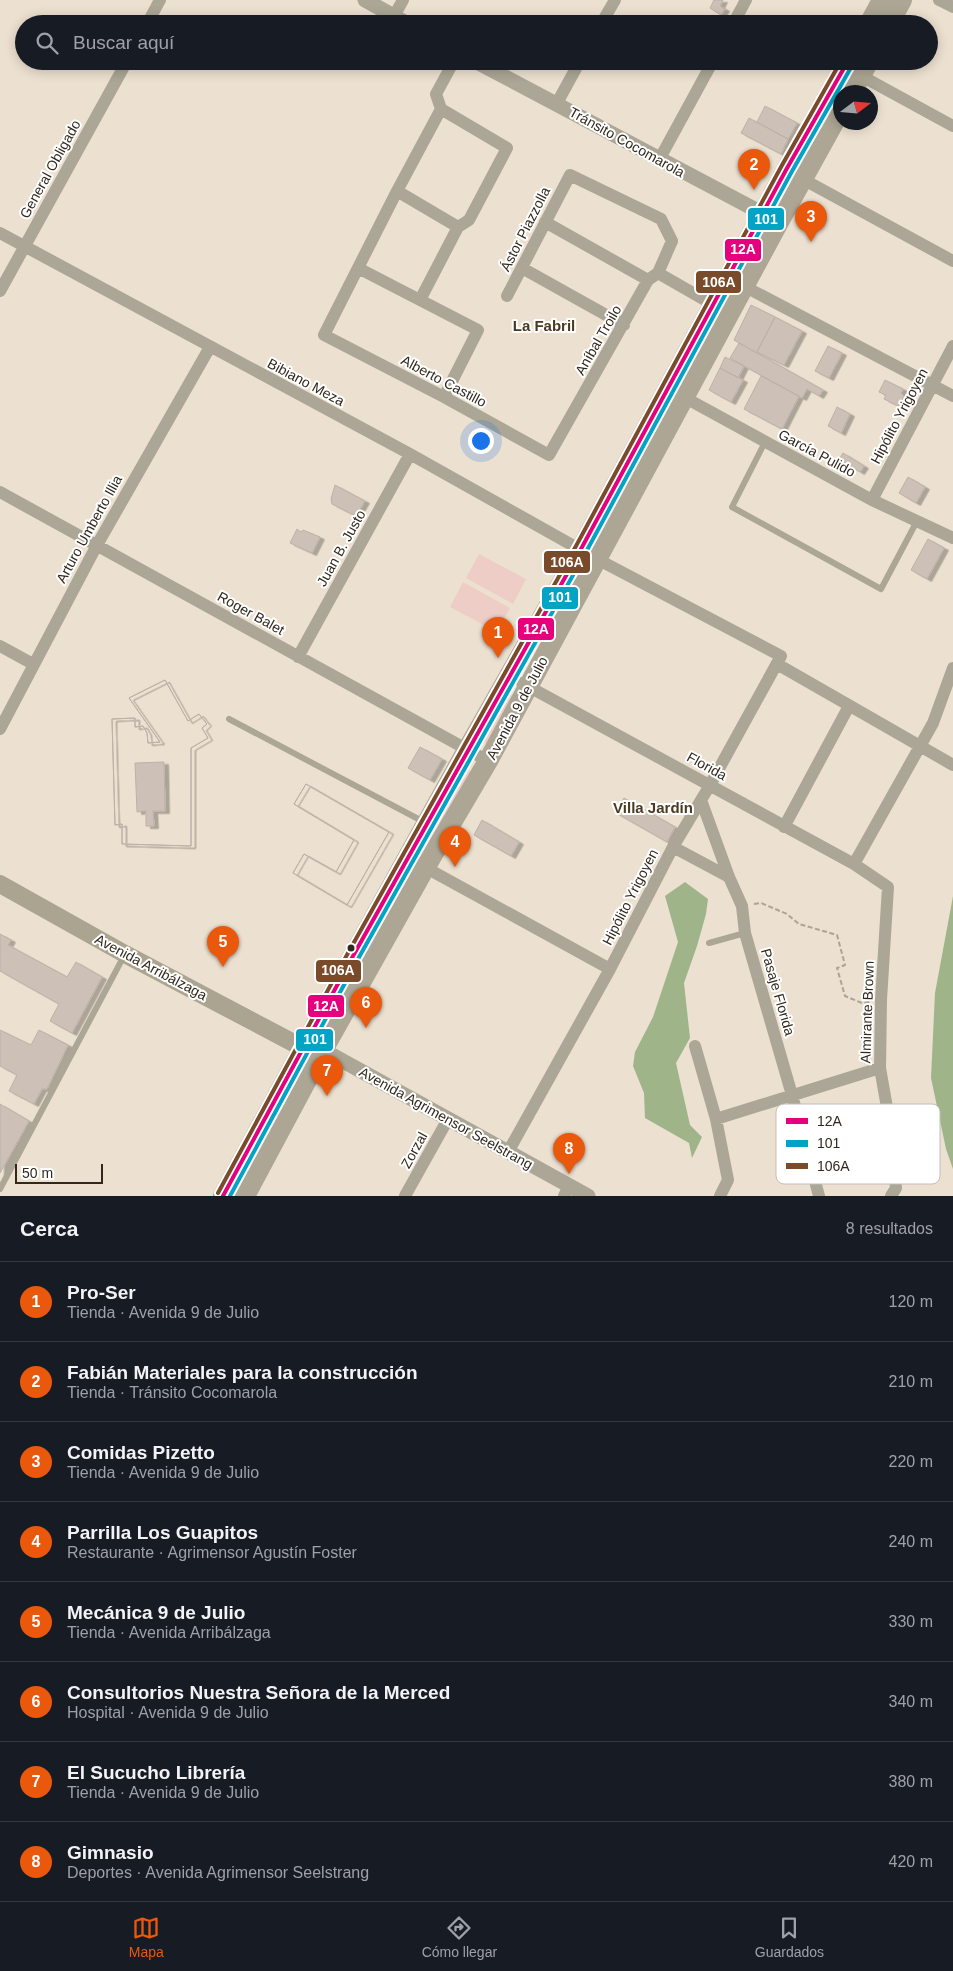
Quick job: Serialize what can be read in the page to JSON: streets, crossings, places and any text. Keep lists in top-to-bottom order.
{
  "streets": {
    "main road": ["Avenida 9 de Julio", "Avenida Arribálzaga"],
    "street": [
      "Tránsito Cocomarola",
      "General Obligado",
      "Ástor Piazzolla",
      "Aníbal Troilo",
      "Alberto Castillo",
      "Bibiano Meza",
      "Hipólito Yrigoyen",
      "García Pulido",
      "Arturo Umberto Illia",
      "Juan B. Justo",
      "Roger Balet",
      "Florida",
      "Pasaje Florida",
      "Almirante Brown",
      "Avenida Agrimensor Seelstrang",
      "Zorzal"
    ]
  },
  "crossings": [
    ["Tránsito Cocomarola", "Avenida 9 de Julio"],
    ["General Obligado", "Bibiano Meza"],
    ["Ástor Piazzolla", "Aníbal Troilo"],
    ["Aníbal Troilo", "Alberto Castillo"],
    ["Bibiano Meza", "Hipólito Yrigoyen"],
    ["Bibiano Meza", "Arturo Umberto Illia"],
    ["Bibiano Meza", "Juan B. Justo"],
    ["Bibiano Meza", "Avenida 9 de Julio"],
    ["Hipólito Yrigoyen", "García Pulido"],
    ["Hipólito Yrigoyen", "Florida"],
    ["Hipólito Yrigoyen", "Pasaje Florida"],
    ["Hipólito Yrigoyen", "Avenida Agrimensor Seelstrang"],
    ["García Pulido", "Avenida 9 de Julio"],
    ["Arturo Umberto Illia", "Roger Balet"],
    ["Juan B. Justo", "Roger Balet"],
    ["Roger Balet", "Avenida 9 de Julio"],
    ["Avenida 9 de Julio", "Florida"],
    ["Avenida 9 de Julio", "Avenida Arribálzaga"],
    ["Avenida 9 de Julio", "Avenida Agrimensor Seelstrang"],
    ["Florida", "Almirante Brown"],
    ["Avenida Arribálzaga", "Avenida Agrimensor Seelstrang"],
    ["Avenida Agrimensor Seelstrang", "Zorzal"]
  ],
  "districts": ["La Fabril", "Villa Jardín"],
  "lines": ["transit line 12A", "transit line 101", "transit line 106A"],
  "legend": ["12A", "101", "106A"],
  "scale_bar": "50 m",
  "north": "right",
  "page": {
    "search": "Buscar aquí",
    "pins": [
      "2",
      "3",
      "1",
      "4",
      "5",
      "6",
      "7",
      "8"
    ],
    "scale": "50 m",
    "heading": ["Cerca", "8 resultados"],
    "list": [
      {
        "mark": "1",
        "name": "Pro-Ser",
        "note": "Tienda · Avenida 9 de Julio",
        "value": "120 m"
      },
      {
        "mark": "2",
        "name": "Fabián Materiales para la construcción",
        "note": "Tienda · Tránsito Cocomarola",
        "value": "210 m"
      },
      {
        "mark": "3",
        "name": "Comidas Pizetto",
        "note": "Tienda · Avenida 9 de Julio",
        "value": "220 m"
      },
      {
        "mark": "4",
        "name": "Parrilla Los Guapitos",
        "note": "Restaurante · Agrimensor Agustín Foster",
        "value": "240 m"
      },
      {
        "mark": "5",
        "name": "Mecánica 9 de Julio",
        "note": "Tienda · Avenida Arribálzaga",
        "value": "330 m"
      },
      {
        "mark": "6",
        "name": "Consultorios Nuestra Señora de la Merced",
        "note": "Hospital · Avenida 9 de Julio",
        "value": "340 m"
      },
      {
        "mark": "7",
        "name": "El Sucucho Librería",
        "note": "Tienda · Avenida 9 de Julio",
        "value": "380 m"
      },
      {
        "mark": "8",
        "name": "Gimnasio",
        "note": "Deportes · Avenida Agrimensor Seelstrang",
        "value": "420 m"
      }
    ],
    "nav": ["Mapa", "Cómo llegar", "Guardados"]
  }
}
